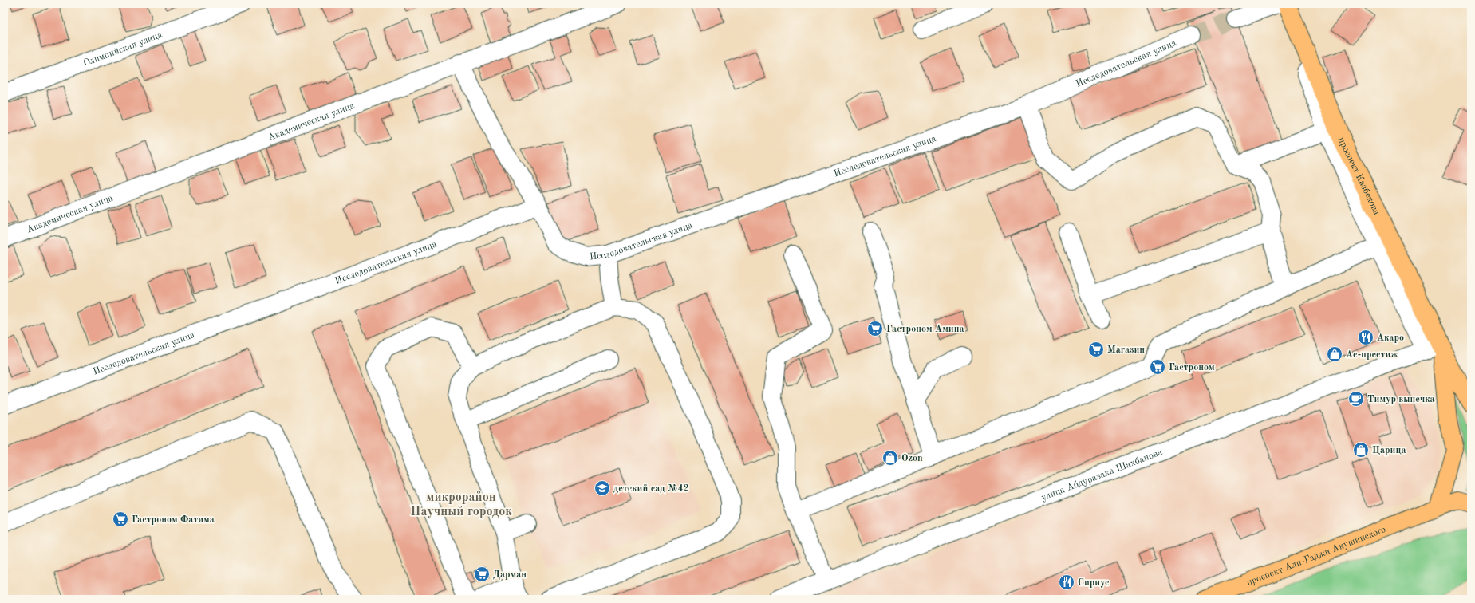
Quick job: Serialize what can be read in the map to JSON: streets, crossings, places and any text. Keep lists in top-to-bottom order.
{
  "streets": {
    "highway": ["проспект Казбекова", "проспект Али-Гаджи Акушинского"],
    "street": [
      "Олимпийская улица",
      "Исследовательская улица",
      "Академическая улица",
      "улица Абдуразака Шахбанова"
    ]
  },
  "crossings": [
    ["проспект Казбекова", "улица Абдуразака Шахбанова"]
  ],
  "districts": ["микрорайон Научный городок"],
  "places": {
    "supermarket": [
      "Гастроном Амина",
      "Магазин",
      "Гастроном",
      "Гастроном Фатима",
      "Дарман"
    ],
    "restaurant": ["Акаро", "Сириус"],
    "shop": ["Ас-престиж", "Царица", "Ozon"],
    "cafe": ["Тимур выпечка"],
    "school or university": ["детский сад №42"]
  }
}
